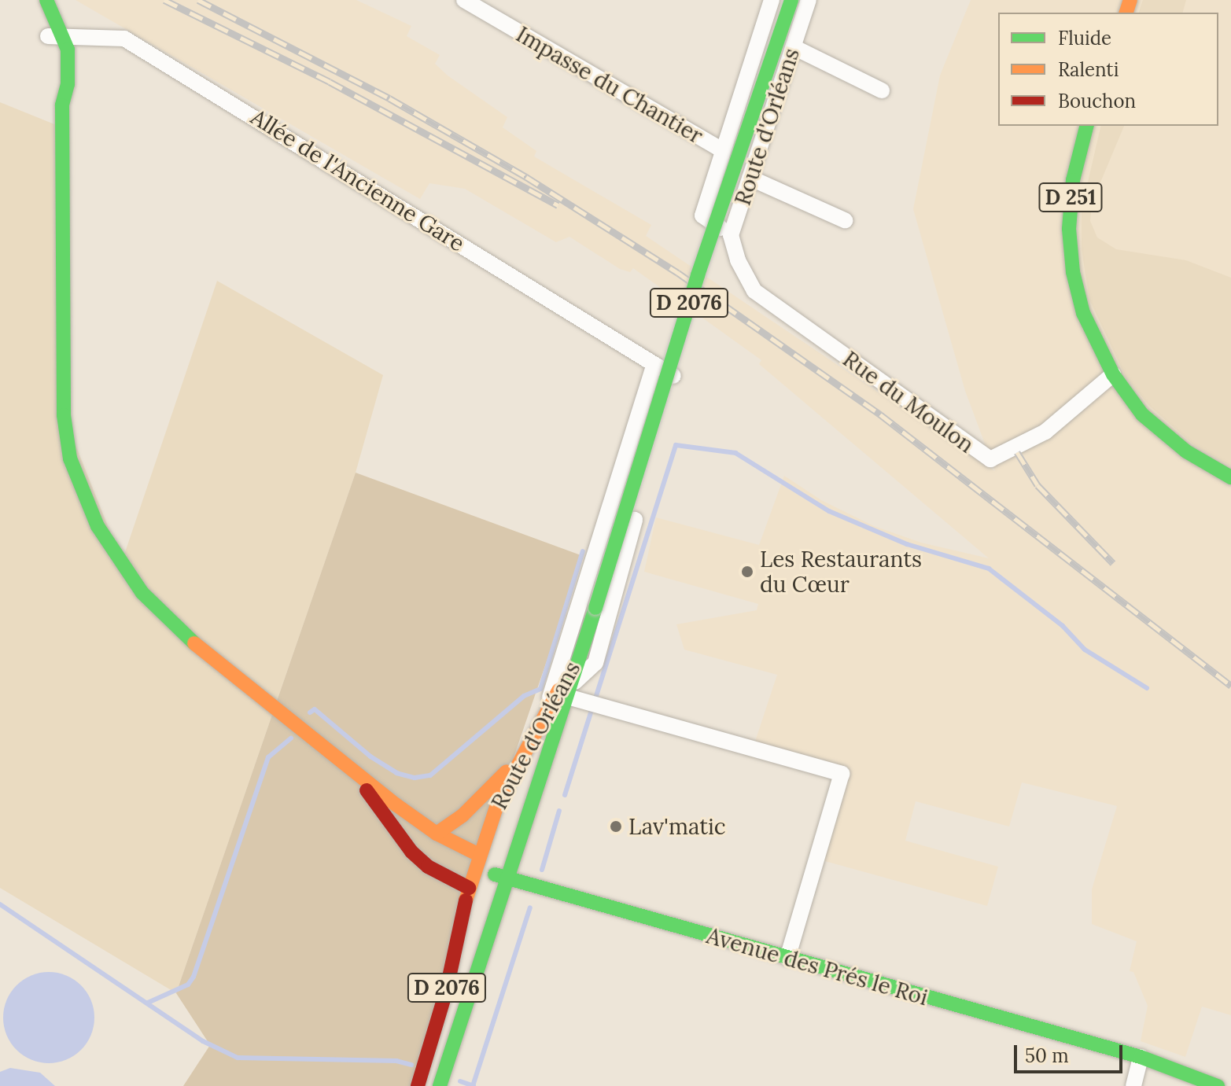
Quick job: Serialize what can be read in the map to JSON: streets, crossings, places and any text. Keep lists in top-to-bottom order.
{
  "streets": {
    "main road": [
      "Route d'Orléans",
      "D 251",
      "D 2076",
      "Avenue des Prés le Roi"
    ],
    "street": ["Impasse du Chantier", "Allée de l'Ancienne Gare", "Rue du Moulon"]
  },
  "crossings": [
    ["Impasse du Chantier", "Route d'Orléans"],
    ["Route d'Orléans", "Allée de l'Ancienne Gare"],
    ["Route d'Orléans", "D 2076"],
    ["Route d'Orléans", "Rue du Moulon"],
    ["Route d'Orléans", "Avenue des Prés le Roi"],
    ["D 251", "Rue du Moulon"],
    ["D 2076", "Avenue des Prés le Roi"]
  ],
  "places": ["Les Restaurants du Cœur", "Lav'matic"],
  "legend": ["Fluide", "Ralenti", "Bouchon"],
  "scale_bar": "50 m"
}
